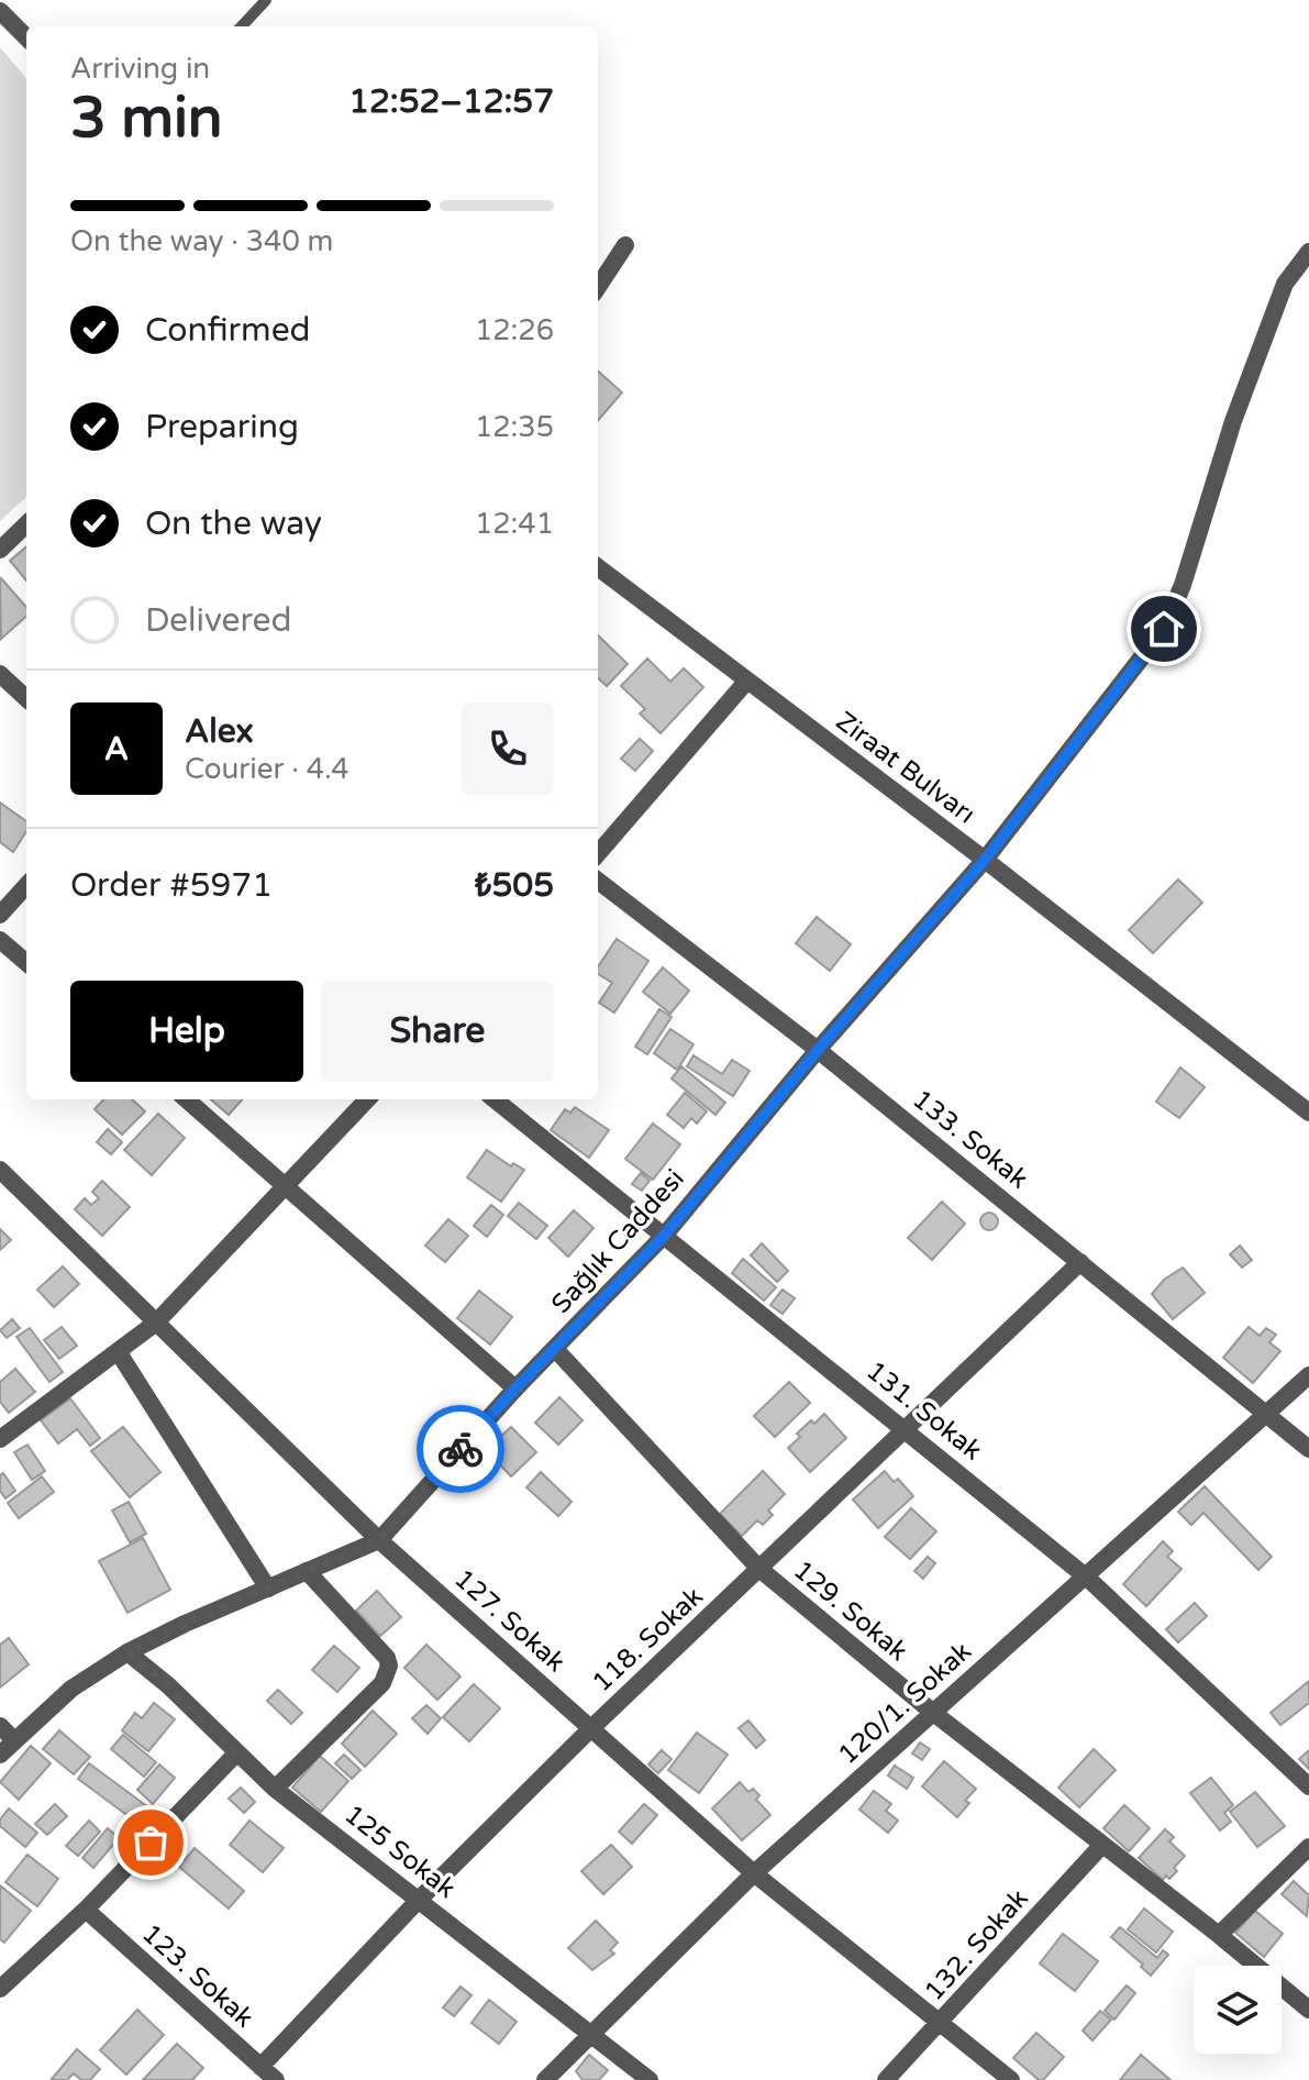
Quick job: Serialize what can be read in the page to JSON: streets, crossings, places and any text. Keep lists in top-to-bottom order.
{
  "streets": {
    "street": [
      "Ziraat Bulvarı",
      "133. Sokak",
      "Sağlık Caddesi",
      "131. Sokak",
      "129. Sokak",
      "127. Sokak",
      "118. Sokak",
      "120/1. Sokak",
      "125 Sokak",
      "132. Sokak",
      "123. Sokak"
    ]
  },
  "crossings": [
    ["Ziraat Bulvarı", "Sağlık Caddesi"],
    ["133. Sokak", "Sağlık Caddesi"],
    ["133. Sokak", "118. Sokak"],
    ["133. Sokak", "120/1. Sokak"],
    ["Sağlık Caddesi", "131. Sokak"],
    ["Sağlık Caddesi", "129. Sokak"],
    ["Sağlık Caddesi", "127. Sokak"],
    ["Sağlık Caddesi", "125 Sokak"],
    ["131. Sokak", "118. Sokak"],
    ["131. Sokak", "120/1. Sokak"],
    ["129. Sokak", "118. Sokak"],
    ["129. Sokak", "120/1. Sokak"],
    ["129. Sokak", "132. Sokak"],
    ["127. Sokak", "118. Sokak"],
    ["127. Sokak", "120/1. Sokak"],
    ["127. Sokak", "132. Sokak"],
    ["118. Sokak", "125 Sokak"],
    ["118. Sokak", "123. Sokak"],
    ["120/1. Sokak", "125 Sokak"]
  ],
  "page": {
    "heading": ["3 min", "Arriving in", "12:52–12:57"],
    "panel": [
      "Alex",
      "Courier · 4.4",
      "Order #5971",
      "₺505"
    ],
    "bar": "On the way · 340 m",
    "list": [
      ["Confirmed", "12:26"],
      ["Preparing", "12:35"],
      ["On the way", "12:41"],
      "Delivered"
    ],
    "round": "A",
    "buttons": ["Help", "Share"]
  }
}
